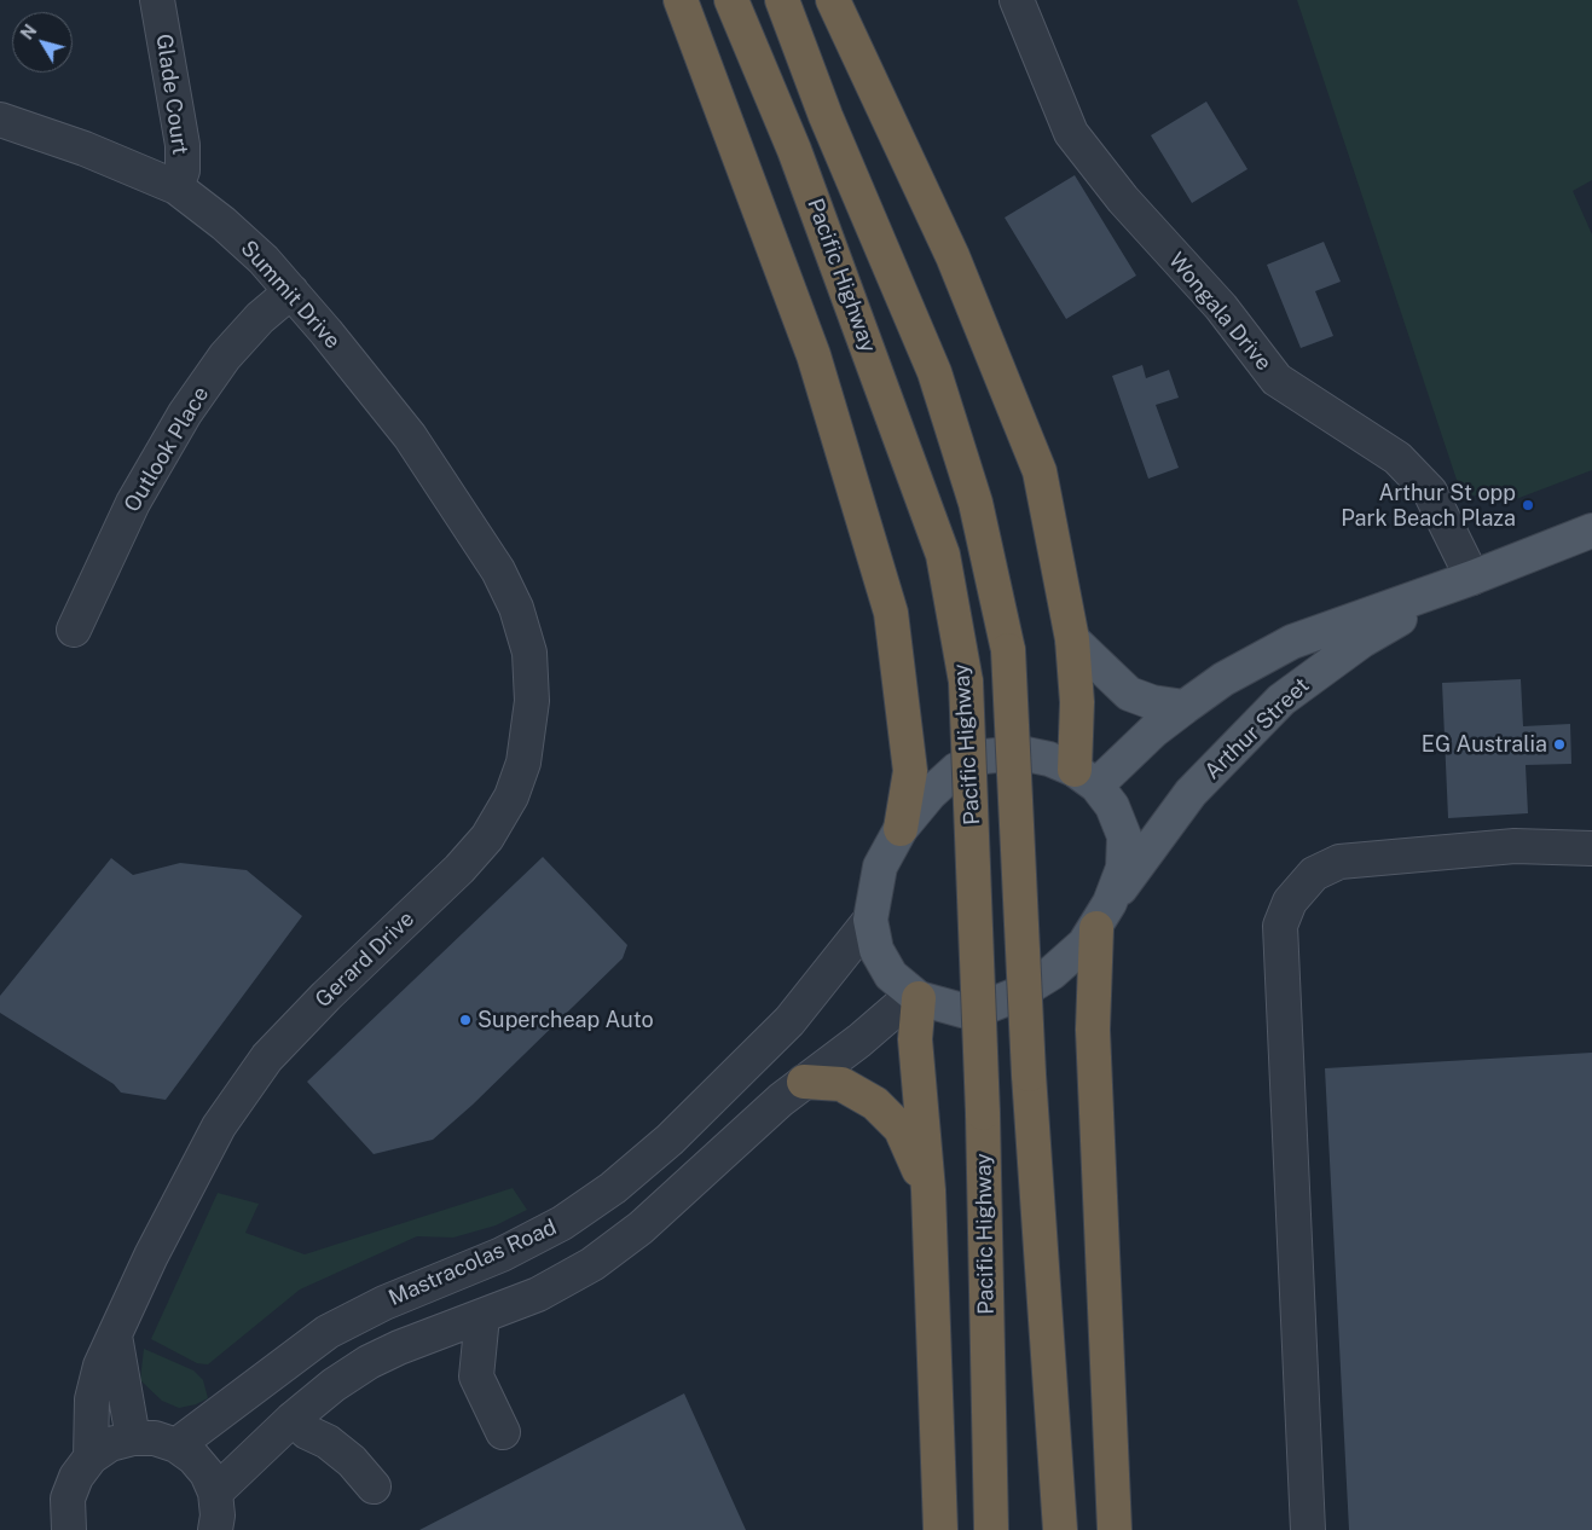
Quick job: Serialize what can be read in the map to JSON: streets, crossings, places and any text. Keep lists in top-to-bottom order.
{
  "streets": {
    "highway": ["Pacific Highway"],
    "main road": ["Arthur Street"],
    "street": [
      "Glade Court",
      "Summit Drive",
      "Wongala Drive",
      "Outlook Place",
      "Gerard Drive",
      "Mastracolas Road"
    ]
  },
  "crossings": [
    ["Glade Court", "Summit Drive"],
    ["Summit Drive", "Outlook Place"],
    ["Summit Drive", "Gerard Drive"],
    ["Wongala Drive", "Arthur Street"]
  ],
  "places": ["Arthur St opp Park Beach Plaza", "EG Australia", "Supercheap Auto"],
  "north": "top left"
}
